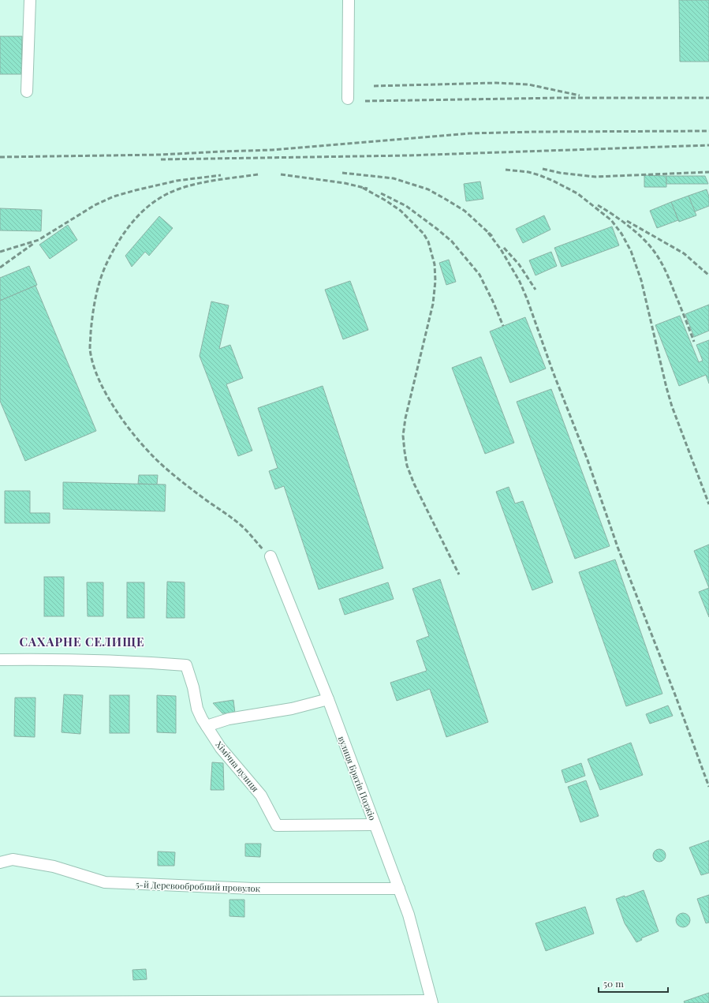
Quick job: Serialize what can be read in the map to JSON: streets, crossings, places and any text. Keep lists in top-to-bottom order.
{
  "streets": {
    "street": ["Хімічна вулиця", "вулиця Братів Поджіо", "5-й Деревообробний провулок"]
  },
  "crossings": [
    ["Хімічна вулиця", "вулиця Братів Поджіо"],
    ["вулиця Братів Поджіо", "5-й Деревообробний провулок"]
  ],
  "districts": ["САХАРНЕ СЕЛИЩЕ"],
  "scale_bar": "50 m"
}
